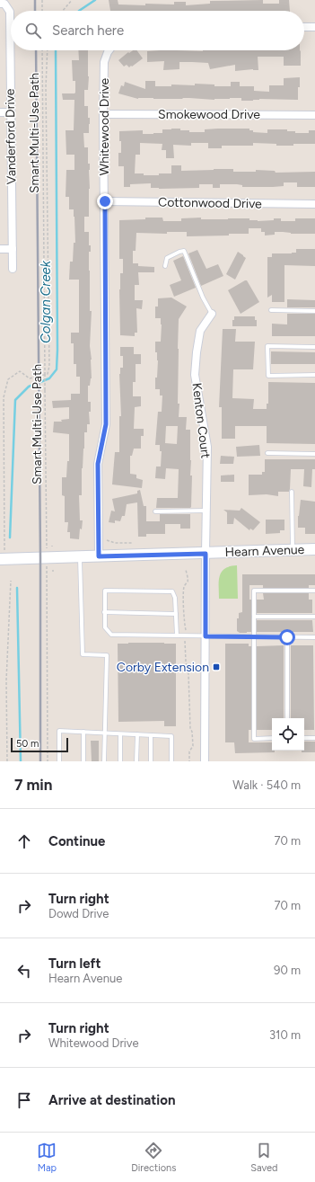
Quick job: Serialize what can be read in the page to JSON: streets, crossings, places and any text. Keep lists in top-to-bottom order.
{
  "streets": {
    "main road": ["Hearn Avenue"],
    "street": [
      "Smokewood Drive",
      "Whitewood Drive",
      "Vanderford Drive",
      "Cottonwood Drive",
      "Kenton Court"
    ],
    "path": ["Smart Multi-Use Path"]
  },
  "crossings": [
    ["Smokewood Drive", "Whitewood Drive"],
    ["Whitewood Drive", "Cottonwood Drive"],
    ["Whitewood Drive", "Hearn Avenue"],
    ["Smart Multi-Use Path", "Hearn Avenue"],
    ["Kenton Court", "Hearn Avenue"]
  ],
  "water": ["Colgan Creek"],
  "places": {
    "transit": ["Corby Extension"]
  },
  "scale_bar": "50 m",
  "page": {
    "search": "Search here",
    "scale": "50 m",
    "heading": ["7 min", "Walk · 540 m"],
    "list": [
      ["Continue", "70 m"],
      ["Turn right", "Dowd Drive", "70 m"],
      ["Turn left", "Hearn Avenue", "90 m"],
      ["Turn right", "Whitewood Drive", "310 m"],
      "Arrive at destination"
    ],
    "nav": ["Map", "Directions", "Saved"]
  }
}
